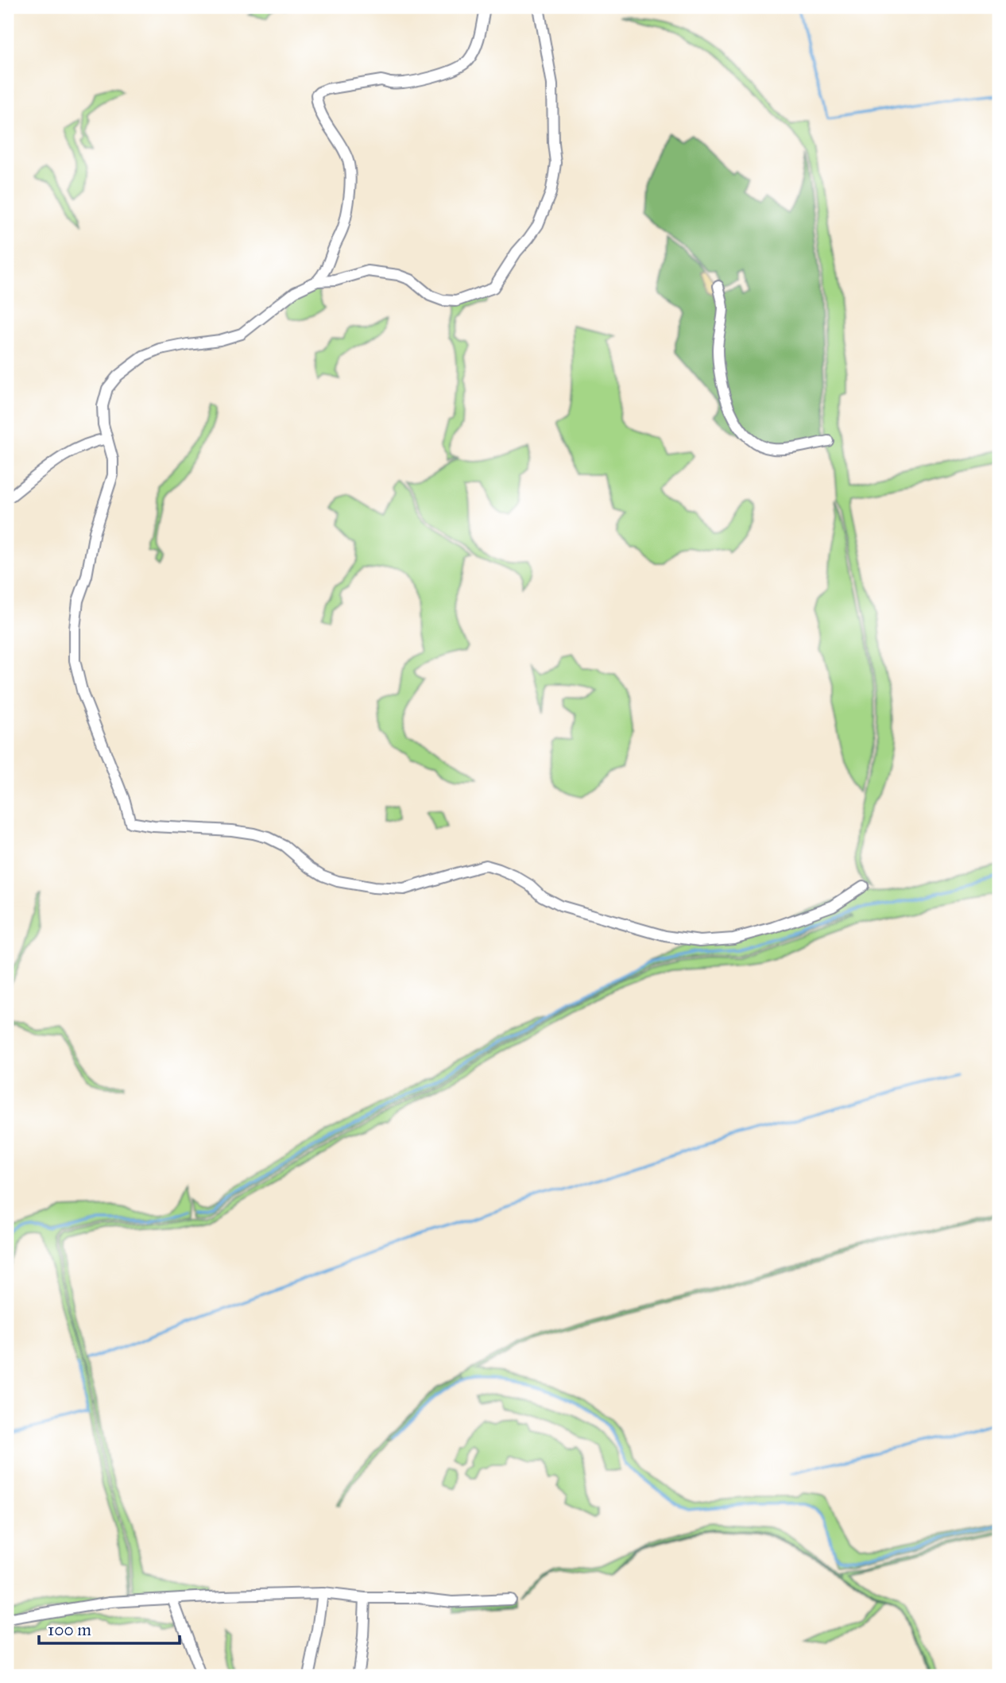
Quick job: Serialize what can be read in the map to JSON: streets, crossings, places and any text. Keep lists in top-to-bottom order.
{
  "scale_bar": "100 m"
}
